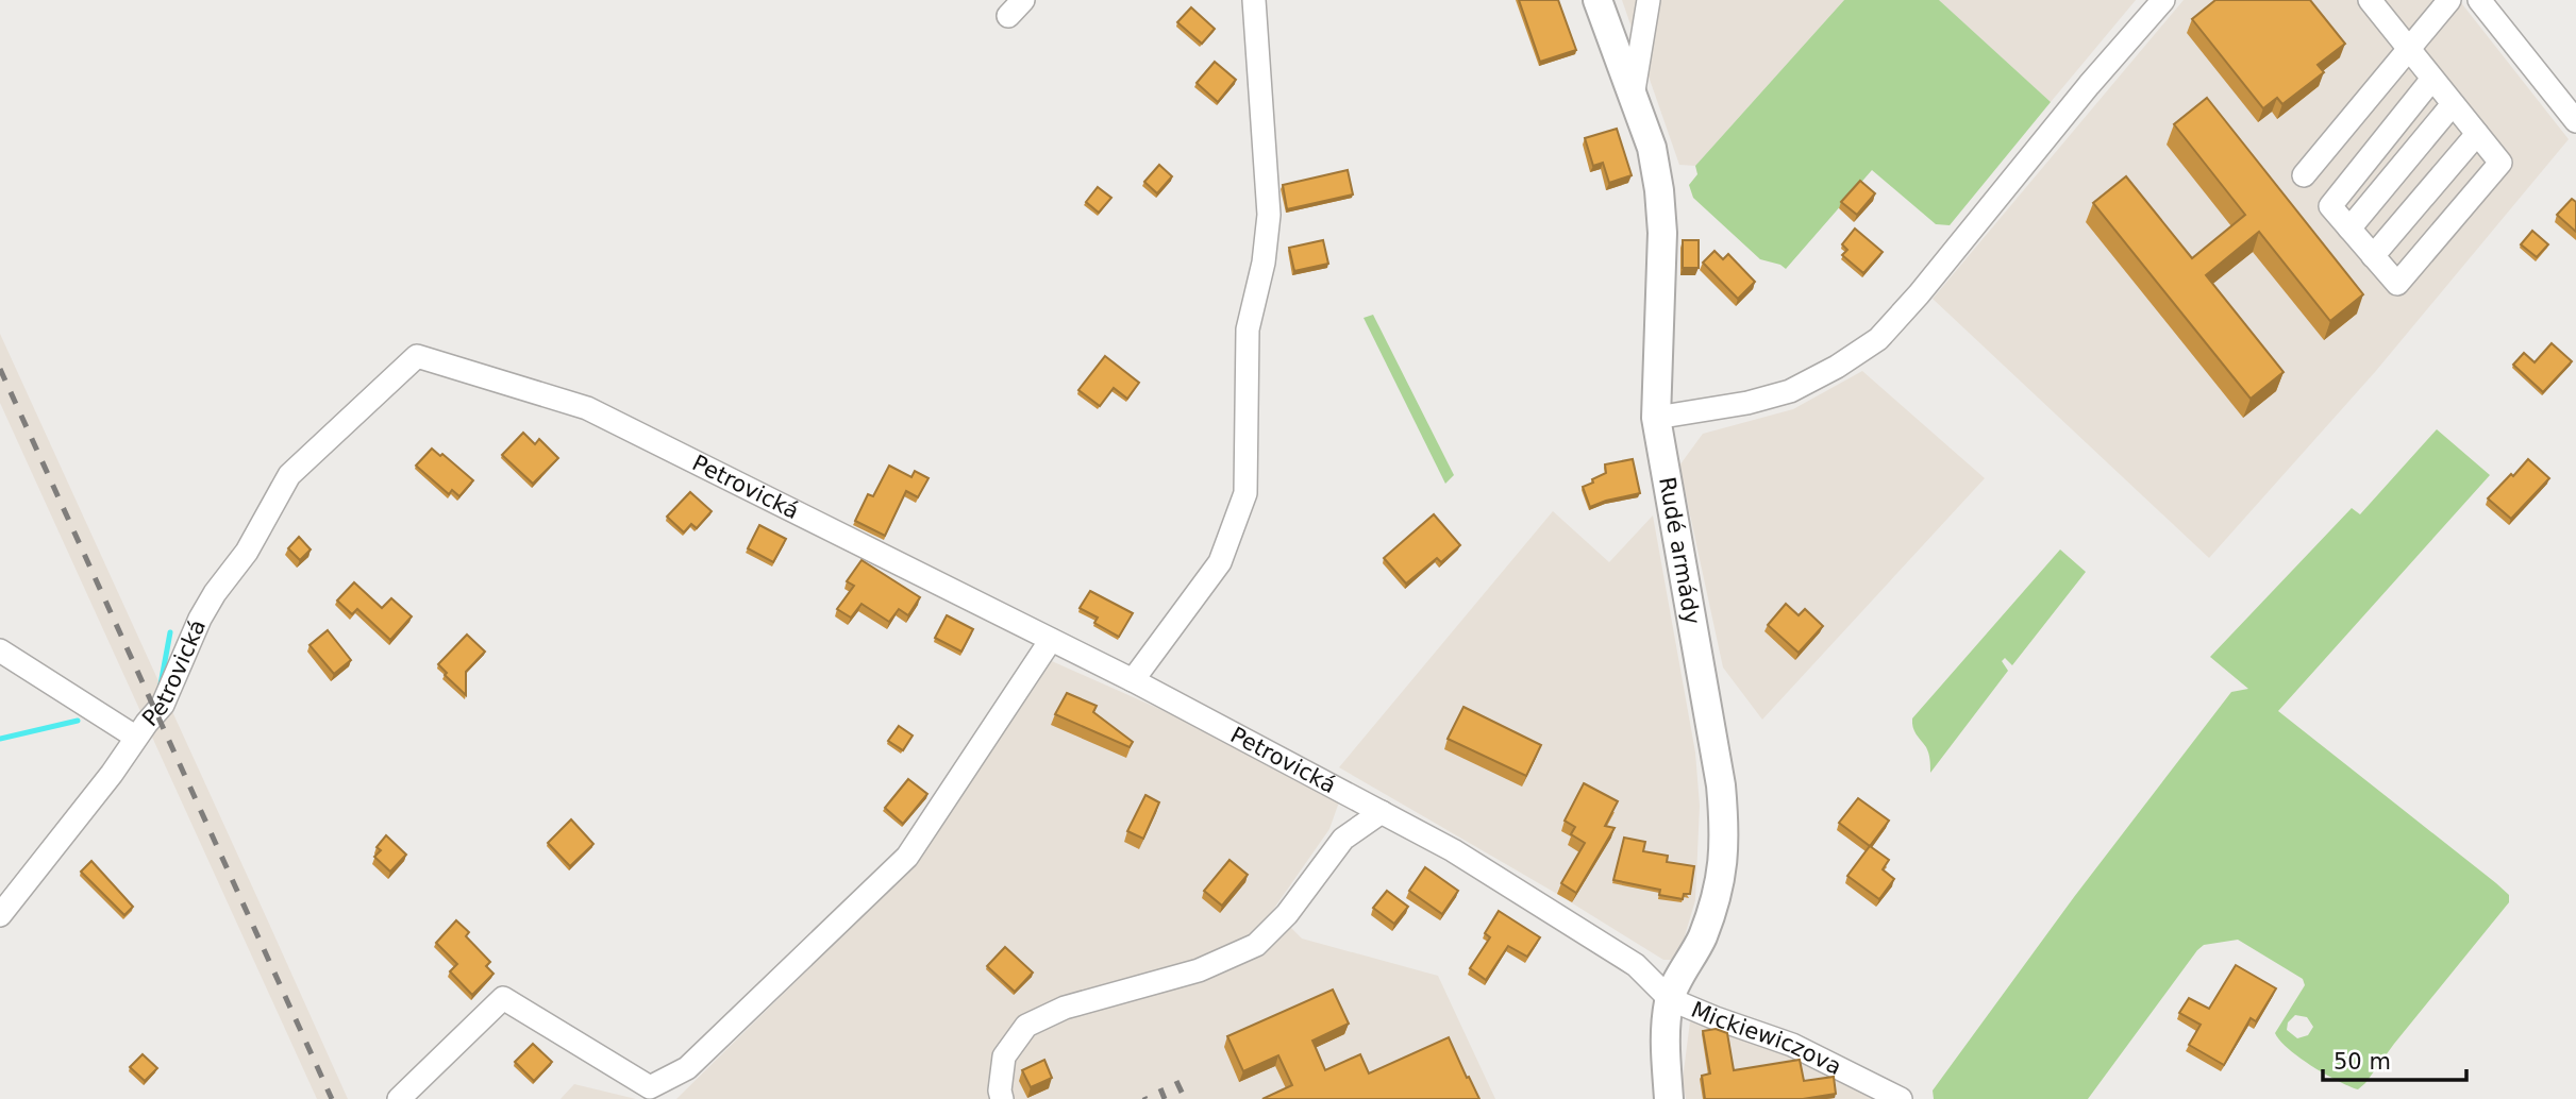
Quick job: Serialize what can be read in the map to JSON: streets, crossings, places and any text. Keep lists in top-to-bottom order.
{
  "streets": {
    "main road": ["Rudé armády"],
    "street": ["Petrovická", "Mickiewiczova"]
  },
  "crossings": [
    ["Petrovická", "Rudé armády"],
    ["Petrovická", "Mickiewiczova"],
    ["Rudé armády", "Mickiewiczova"]
  ],
  "scale_bar": "50 m"
}
